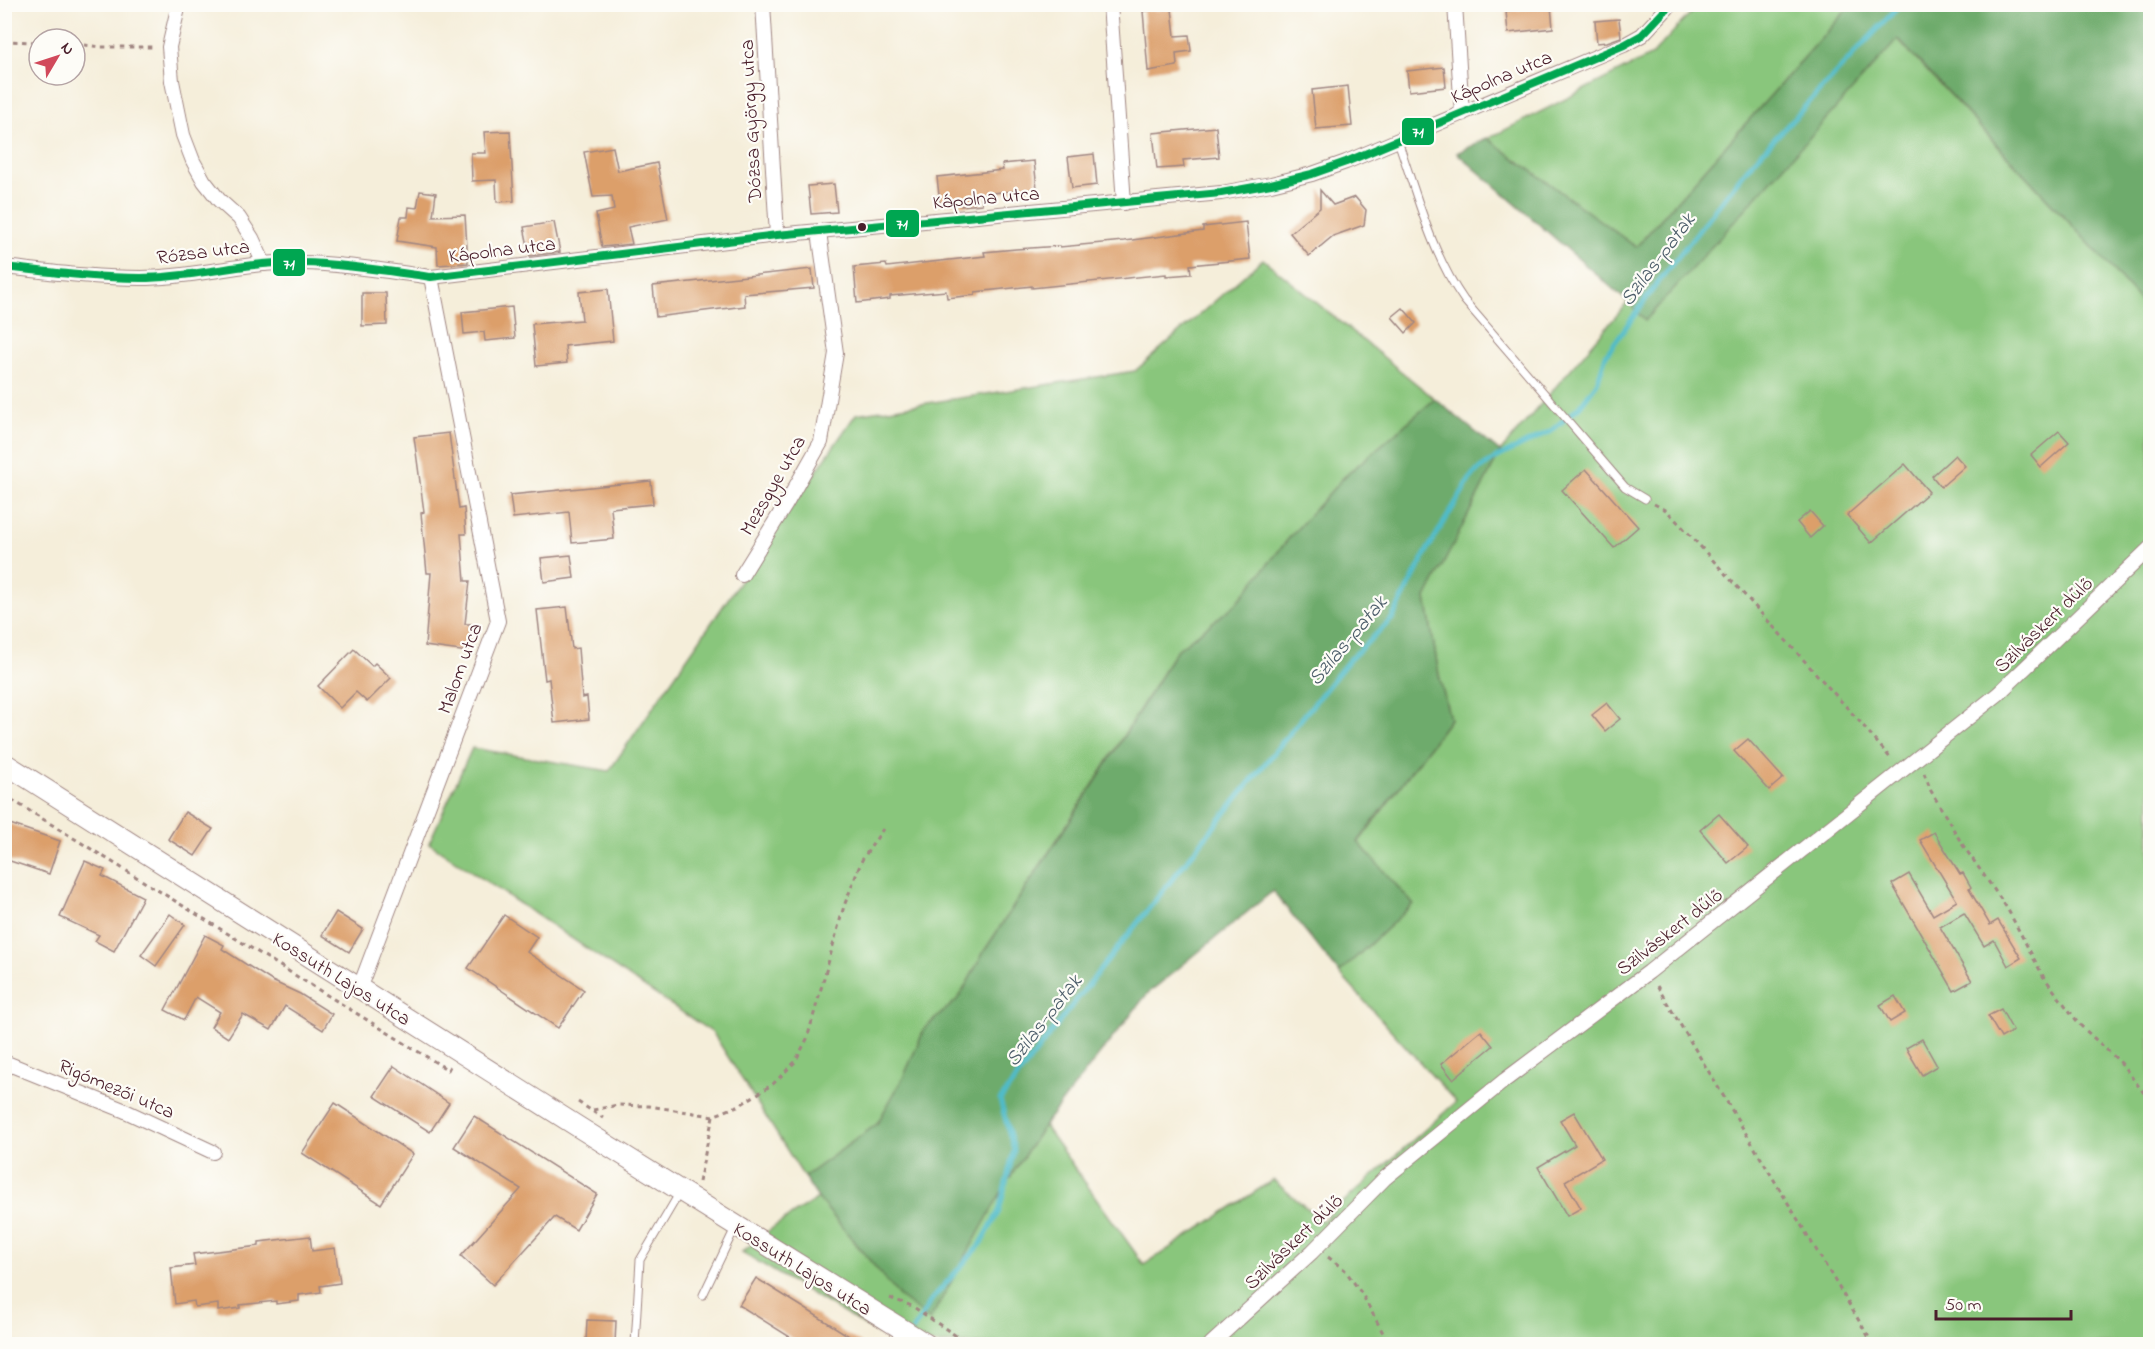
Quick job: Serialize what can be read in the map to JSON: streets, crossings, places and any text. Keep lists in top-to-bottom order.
{
  "streets": {
    "main road": ["Kossuth Lajos utca"],
    "street": [
      "Kápolna utca",
      "Dózsa György utca",
      "Rózsa utca",
      "Mezsgye utca",
      "Szilváskert dűlő",
      "Malom utca",
      "Rigómezői utca"
    ]
  },
  "crossings": [
    ["Kápolna utca", "Dózsa György utca"],
    ["Kápolna utca", "Rózsa utca"],
    ["Kápolna utca", "Mezsgye utca"],
    ["Kápolna utca", "Malom utca"],
    ["Malom utca", "Kossuth Lajos utca"]
  ],
  "water": ["Szilas-patak"],
  "lines": ["transit line 71"],
  "scale_bar": "50 m",
  "north": "top right"
}
